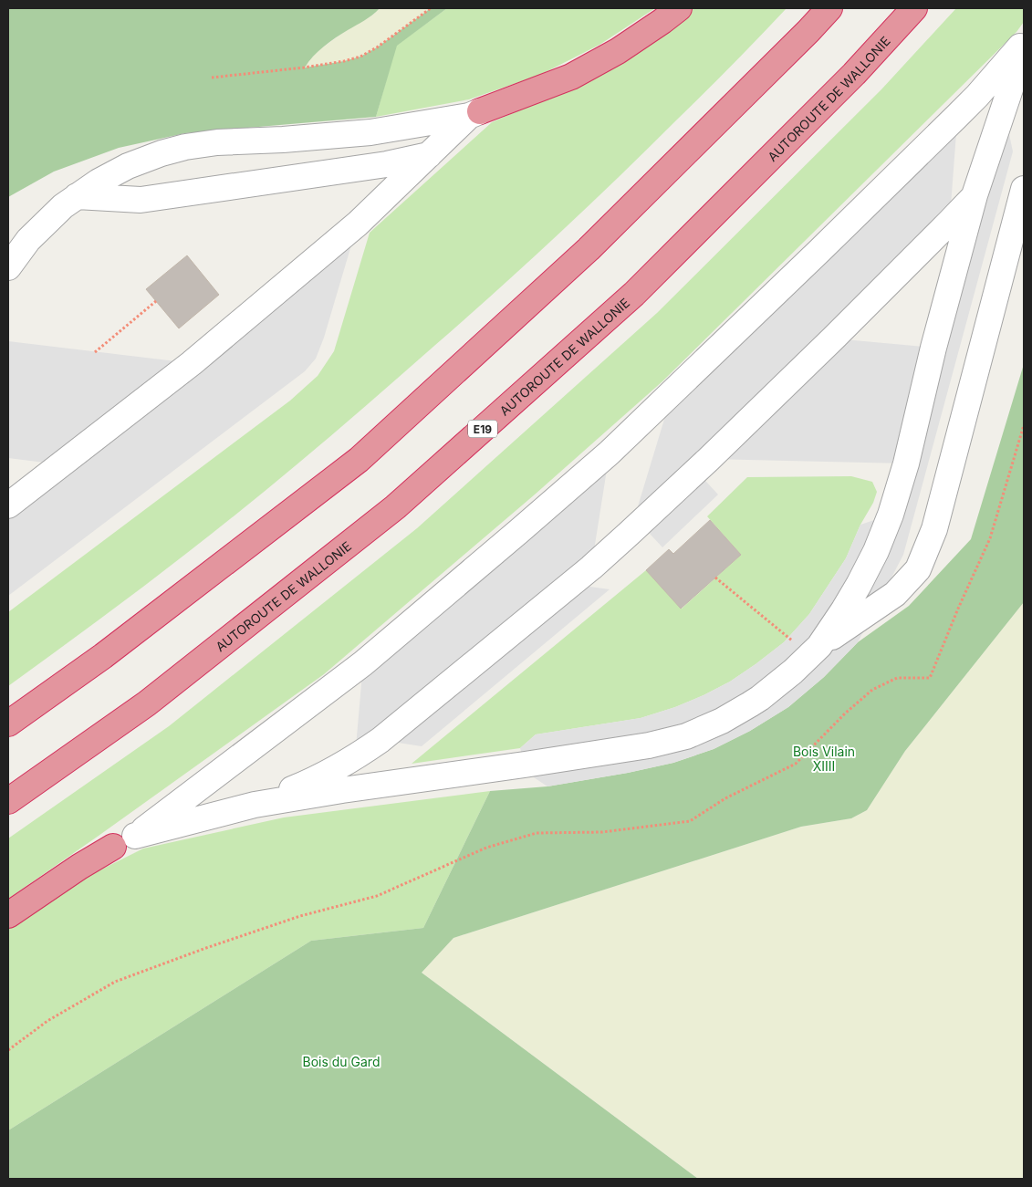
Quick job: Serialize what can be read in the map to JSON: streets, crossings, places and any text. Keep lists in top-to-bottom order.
{
  "streets": {
    "highway": ["AUTOROUTE DE WALLONIE", "E19"]
  },
  "parks": ["Bois Vilain XIIII", "Bois du Gard"]
}
